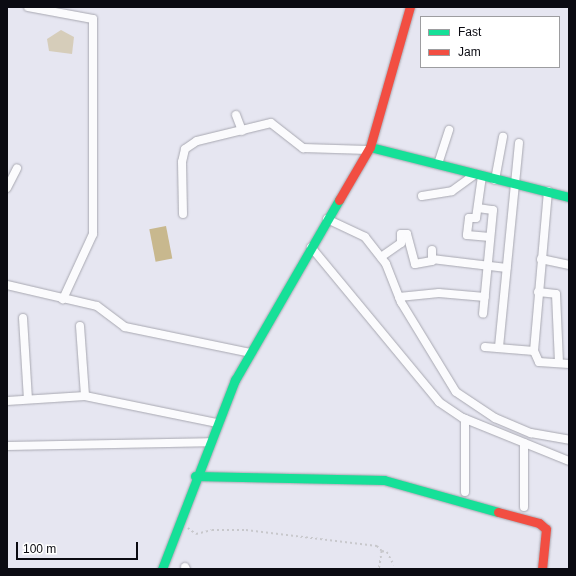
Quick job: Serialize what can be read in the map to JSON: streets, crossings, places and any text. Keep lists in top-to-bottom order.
{
  "legend": ["Fast", "Jam"],
  "scale_bar": "100 m"
}
